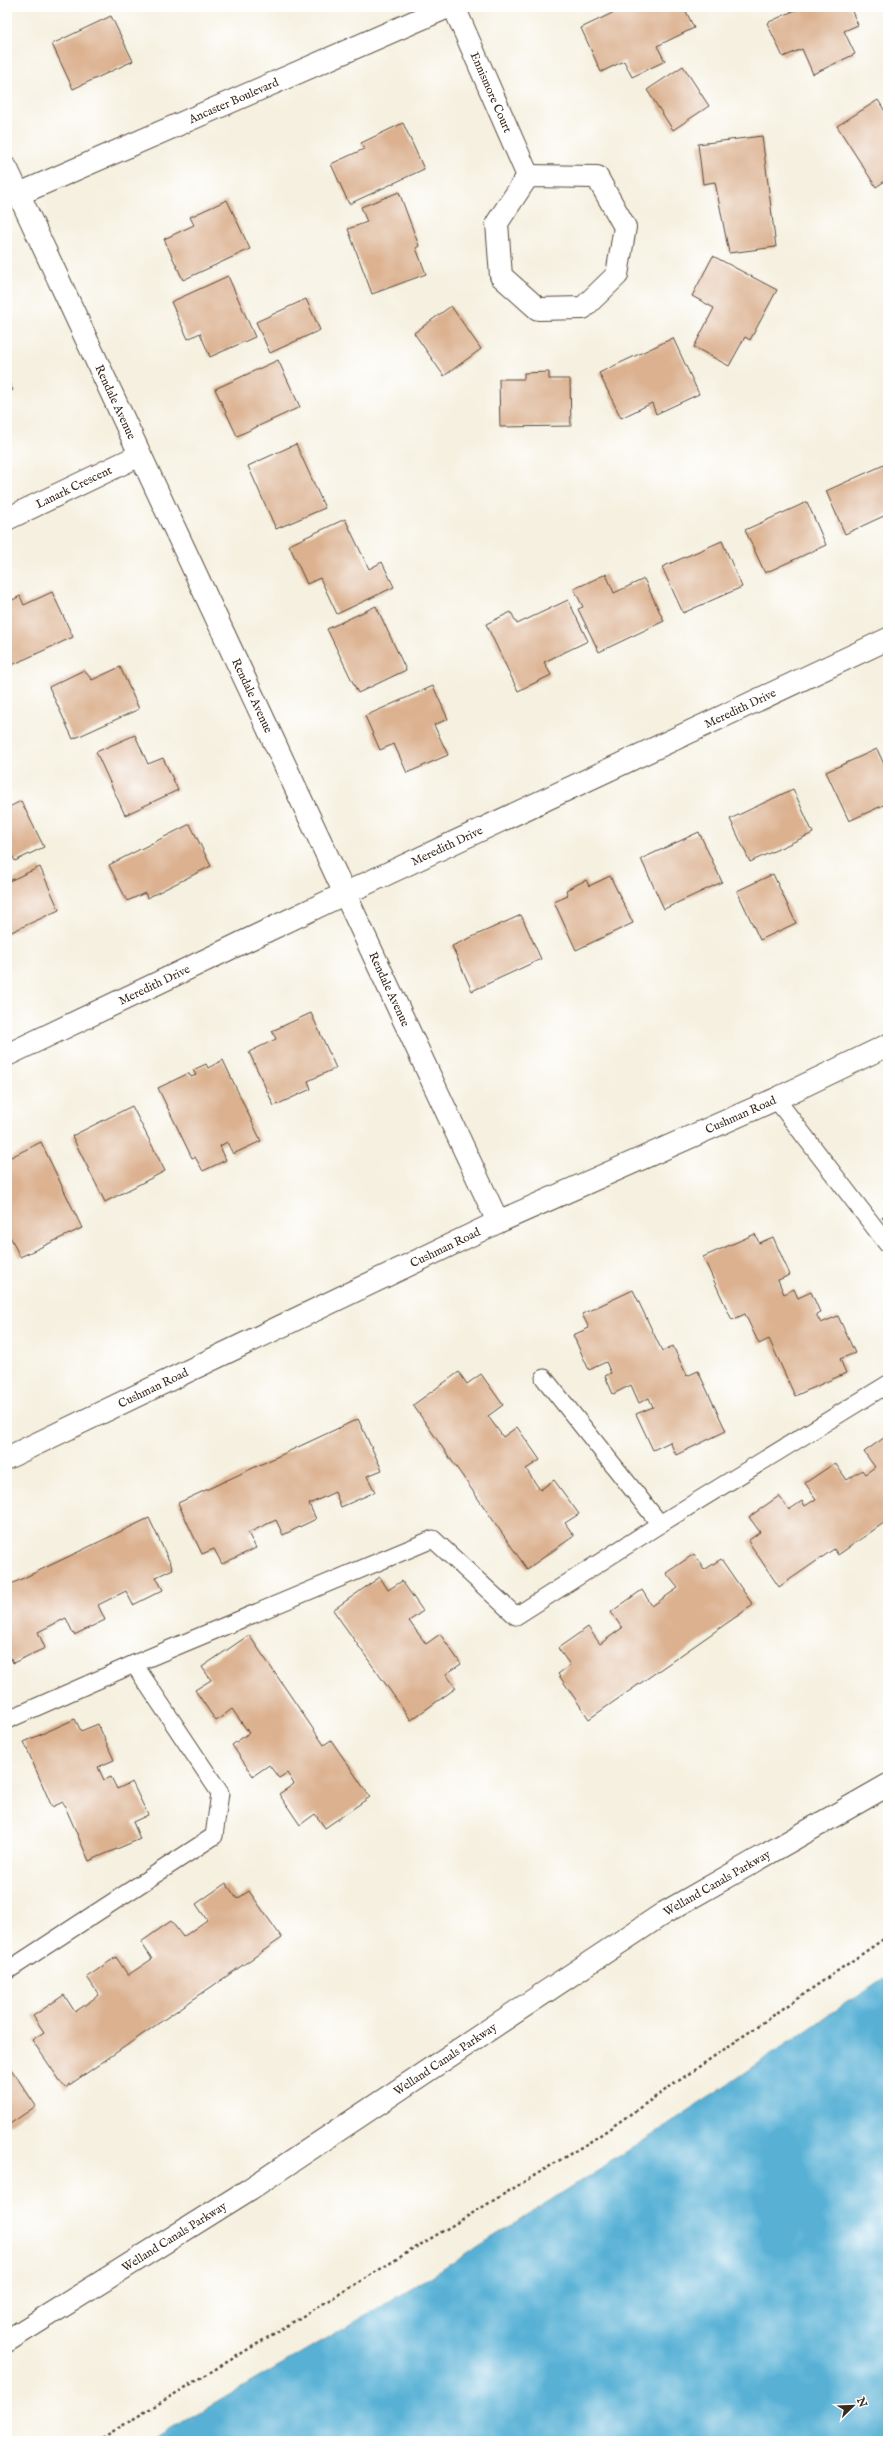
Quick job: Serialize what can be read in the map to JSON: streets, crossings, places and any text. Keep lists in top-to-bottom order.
{
  "streets": {
    "street": [
      "Ennismore Court",
      "Ancaster Boulevard",
      "Rendale Avenue",
      "Lanark Crescent",
      "Meredith Drive",
      "Cushman Road",
      "Welland Canals Parkway"
    ]
  },
  "crossings": [
    ["Ancaster Boulevard", "Rendale Avenue"],
    ["Rendale Avenue", "Lanark Crescent"],
    ["Rendale Avenue", "Meredith Drive"],
    ["Rendale Avenue", "Cushman Road"]
  ],
  "north": "top right"
}
